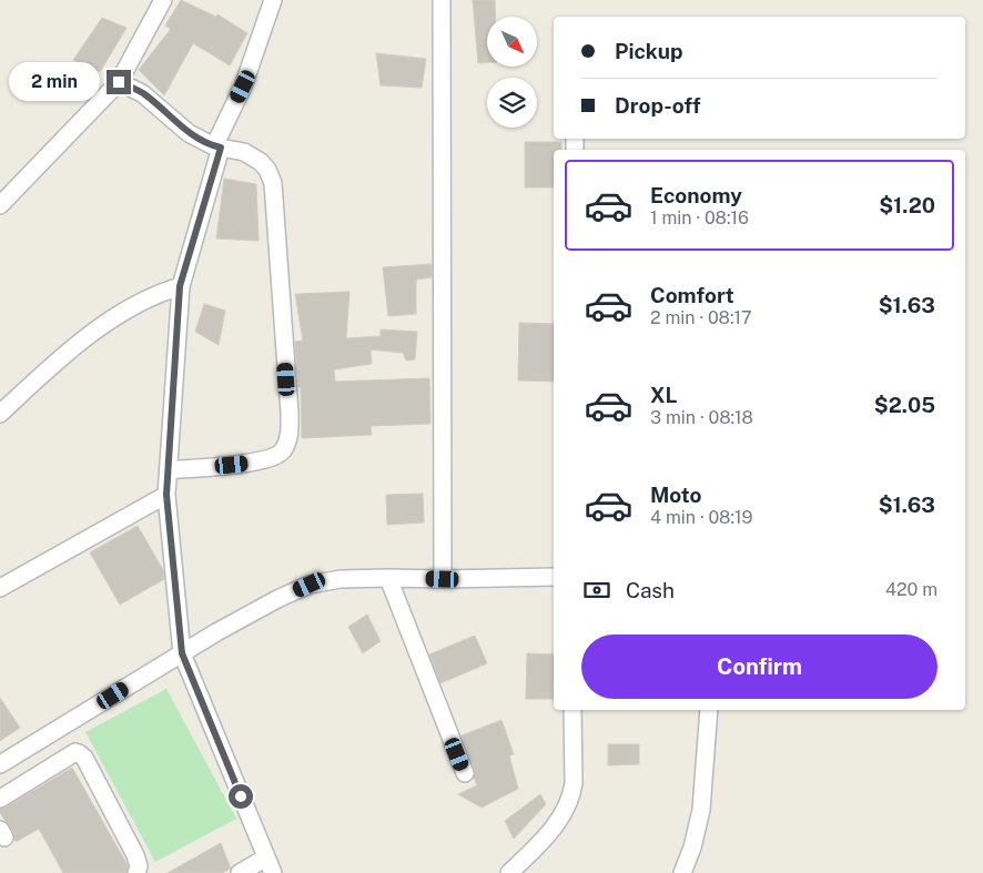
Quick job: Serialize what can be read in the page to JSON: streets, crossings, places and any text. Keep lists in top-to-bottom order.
{
  "north": "bottom right",
  "page": {
    "banner": ["Pickup", "Drop-off"],
    "bubble": "2 min",
    "list": [
      {
        "name": "Economy",
        "note": "1 min · 08:16",
        "value": "$1.20"
      },
      {
        "name": "Comfort",
        "note": "2 min · 08:17",
        "value": "$1.63"
      },
      {
        "name": "XL",
        "note": "3 min · 08:18",
        "value": "$2.05"
      },
      {
        "name": "Moto",
        "note": "4 min · 08:19",
        "value": "$1.63"
      }
    ],
    "pay": ["Cash", "420 m"],
    "buttons": "Confirm"
  }
}
